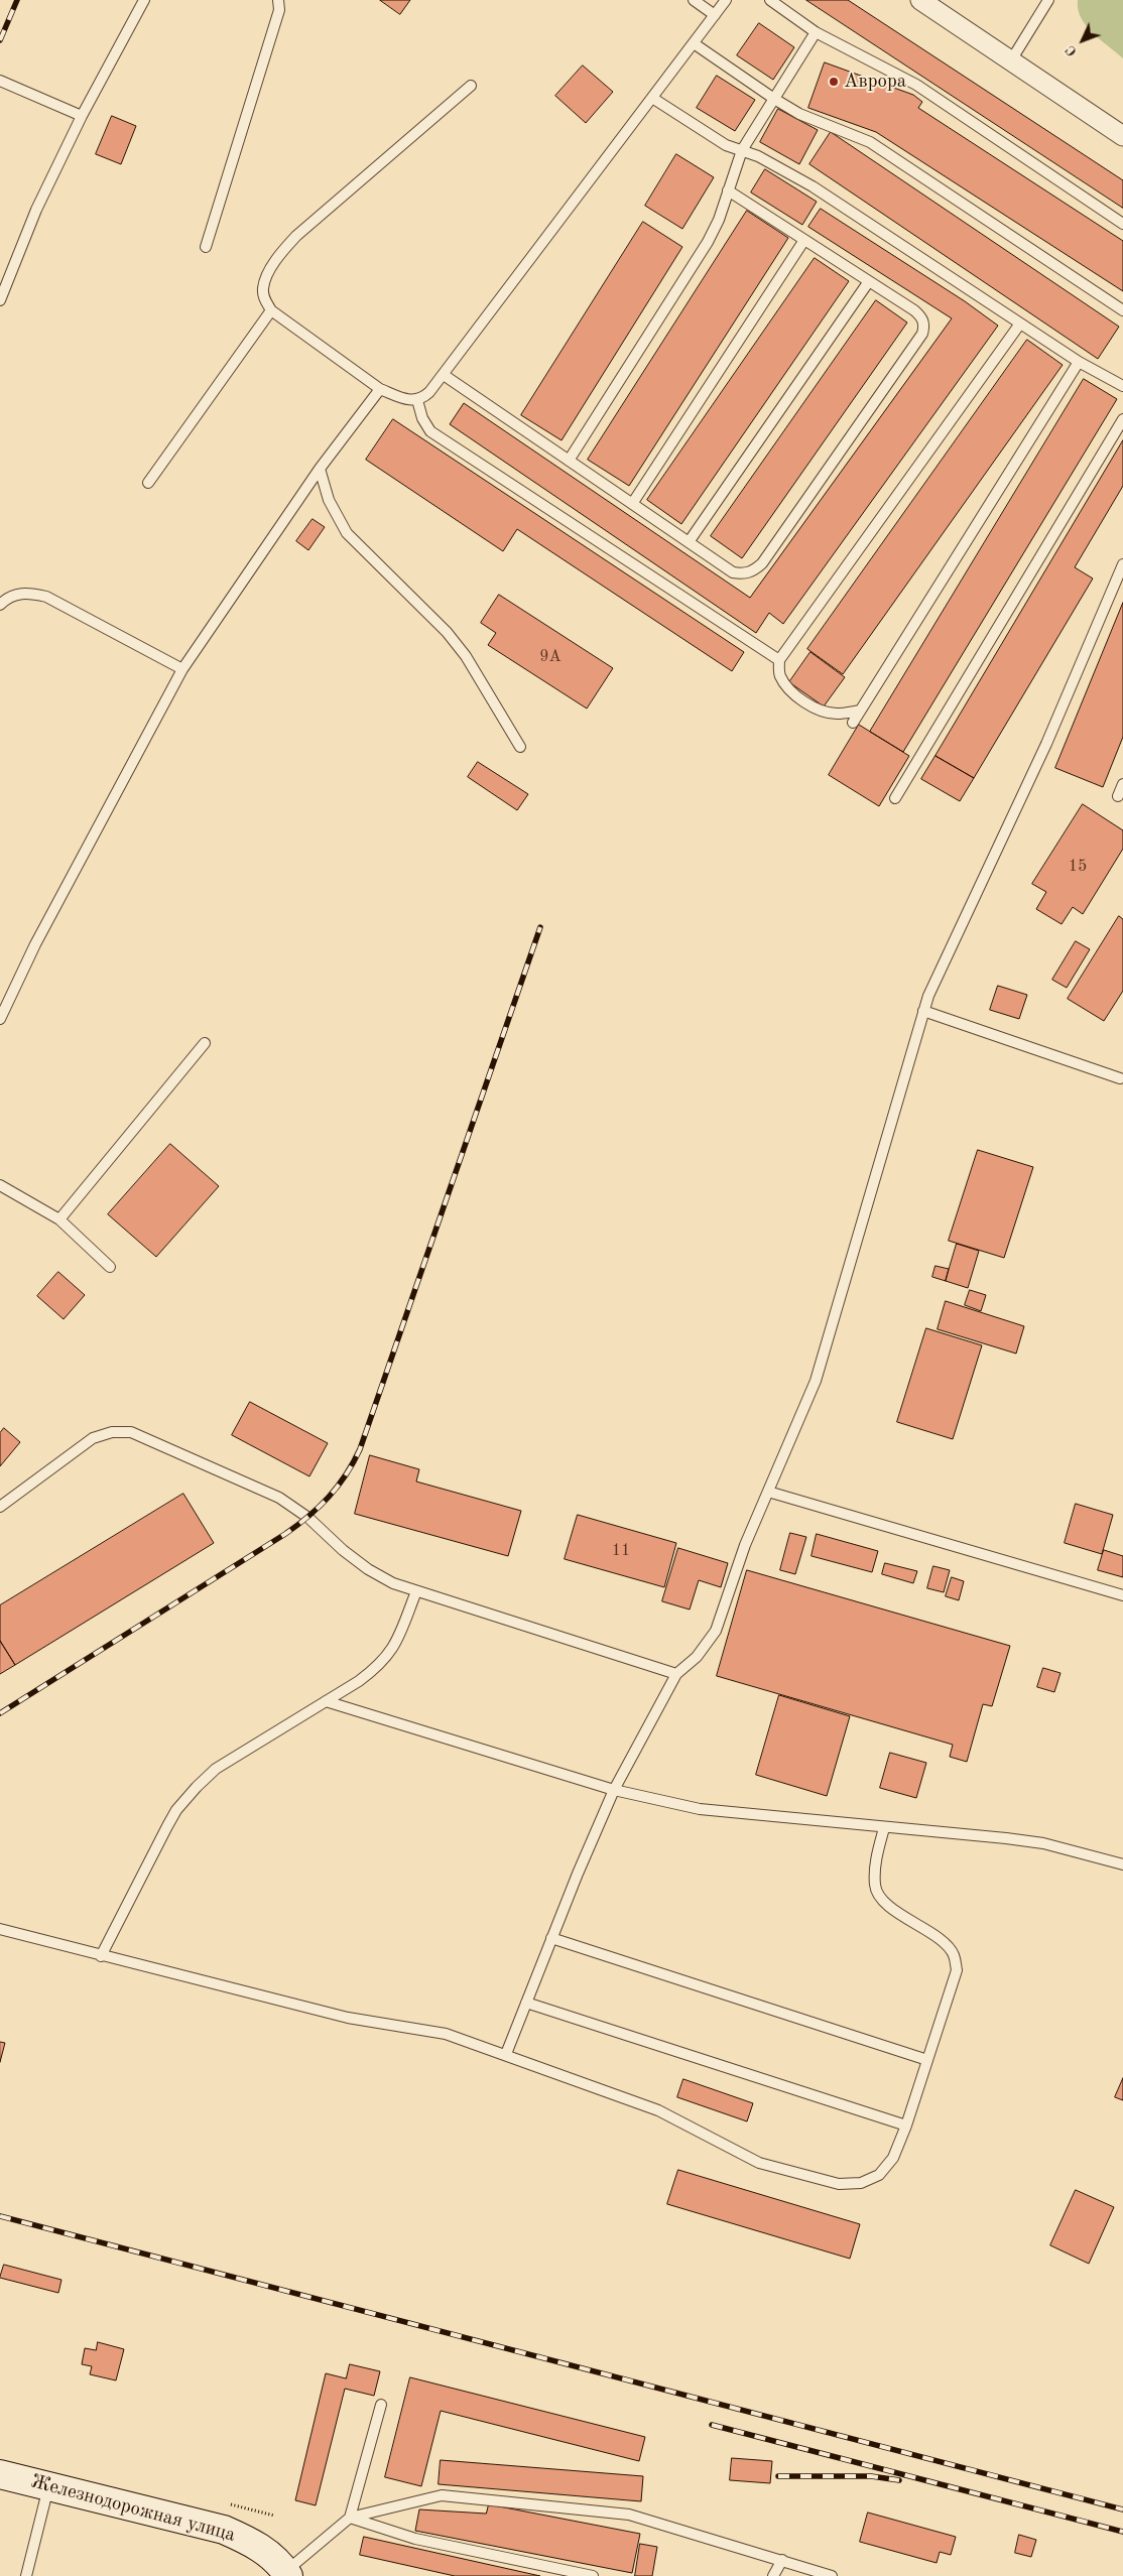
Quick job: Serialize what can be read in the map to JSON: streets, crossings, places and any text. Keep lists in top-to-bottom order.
{
  "streets": {
    "main road": ["Железнодорожная улица"]
  },
  "places": ["Аврора"],
  "house_numbers": ["9А", "15", "11"],
  "north": "bottom left"
}
